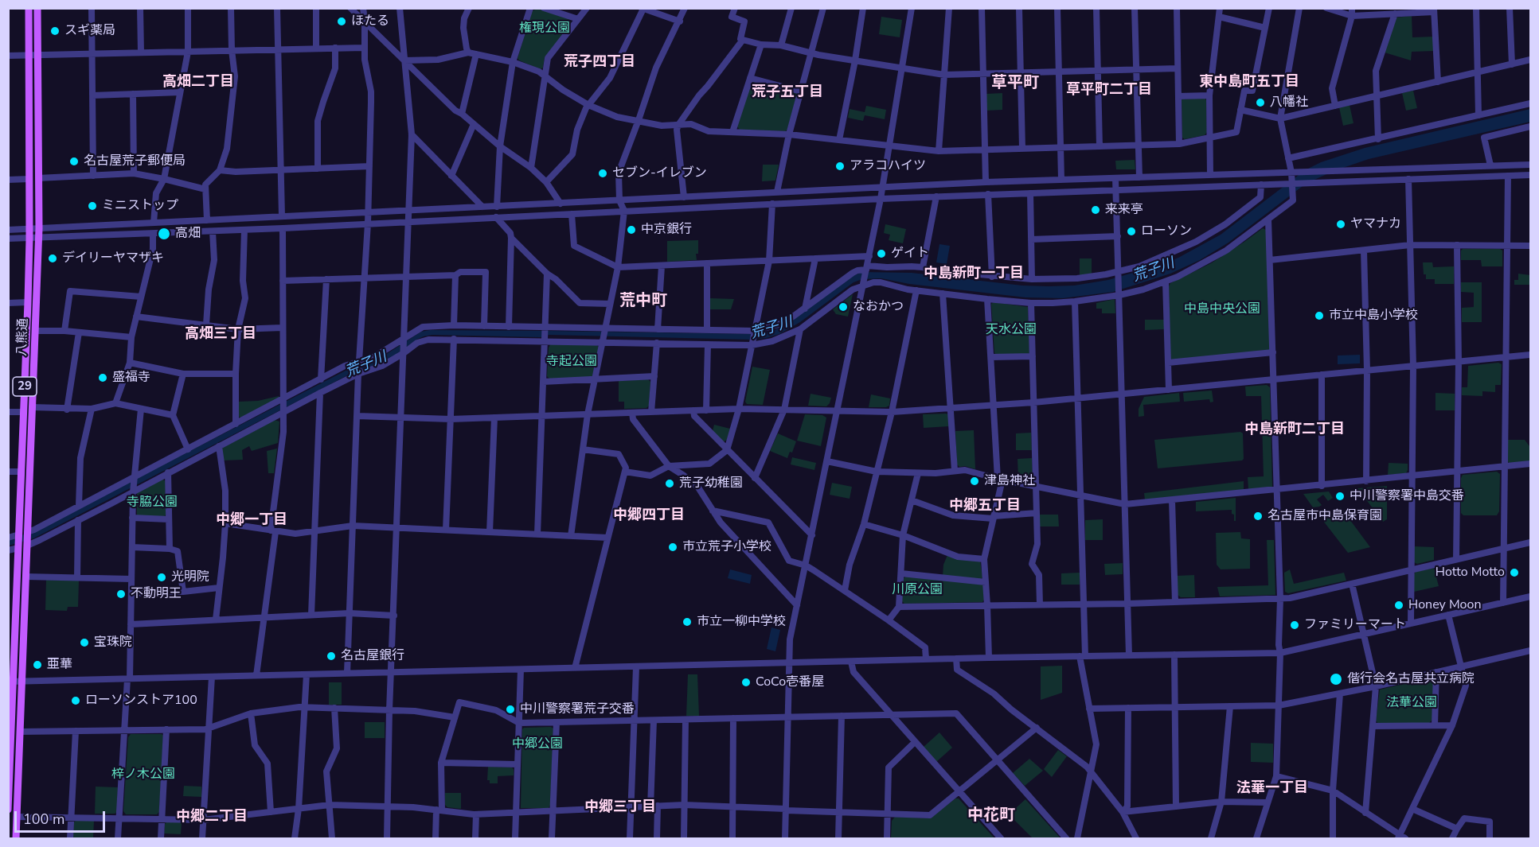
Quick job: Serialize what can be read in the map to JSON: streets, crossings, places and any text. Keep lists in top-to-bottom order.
{
  "streets": {
    "main road": ["八熊通", "29"]
  },
  "districts": [
    "荒子四丁目",
    "高畑二丁目",
    "東中島町五丁目",
    "草平町",
    "草平町二丁目",
    "荒子五丁目",
    "中島新町一丁目",
    "荒中町",
    "高畑三丁目",
    "中島新町二丁目",
    "中郷五丁目",
    "中郷四丁目",
    "中郷一丁目",
    "法華一丁目",
    "中郷三丁目",
    "中花町",
    "中郷二丁目"
  ],
  "water": ["荒子川"],
  "parks": [
    "権現公園",
    "中島中央公園",
    "天水公園",
    "寺起公園",
    "寺脇公園",
    "川原公園",
    "法華公園",
    "中郷公園",
    "梓ノ木公園"
  ],
  "places": [
    "ほたる",
    "スギ薬局",
    "八幡社",
    "名古屋荒子郵便局",
    "アラコハイツ",
    "セブン-イレブン",
    "ミニストップ",
    "来来亭",
    "ヤマナカ",
    "中京銀行",
    "ローソン",
    "高畑",
    "ゲイト",
    "デイリーヤマザキ",
    "なおかつ",
    "市立中島小学校",
    "盛福寺",
    "津島神社",
    "荒子幼稚園",
    "中川警察署中島交番",
    "名古屋市中島保育園",
    "市立荒子小学校",
    "Hotto Motto",
    "光明院",
    "不動明王",
    "Honey Moon",
    "市立一柳中学校",
    "ファミリーマート",
    "宝珠院",
    "名古屋銀行",
    "亜華",
    "偕行会名古屋共立病院",
    "CoCo壱番屋",
    "ローソンストア100",
    "中川警察署荒子交番"
  ],
  "scale_bar": "100 m"
}
